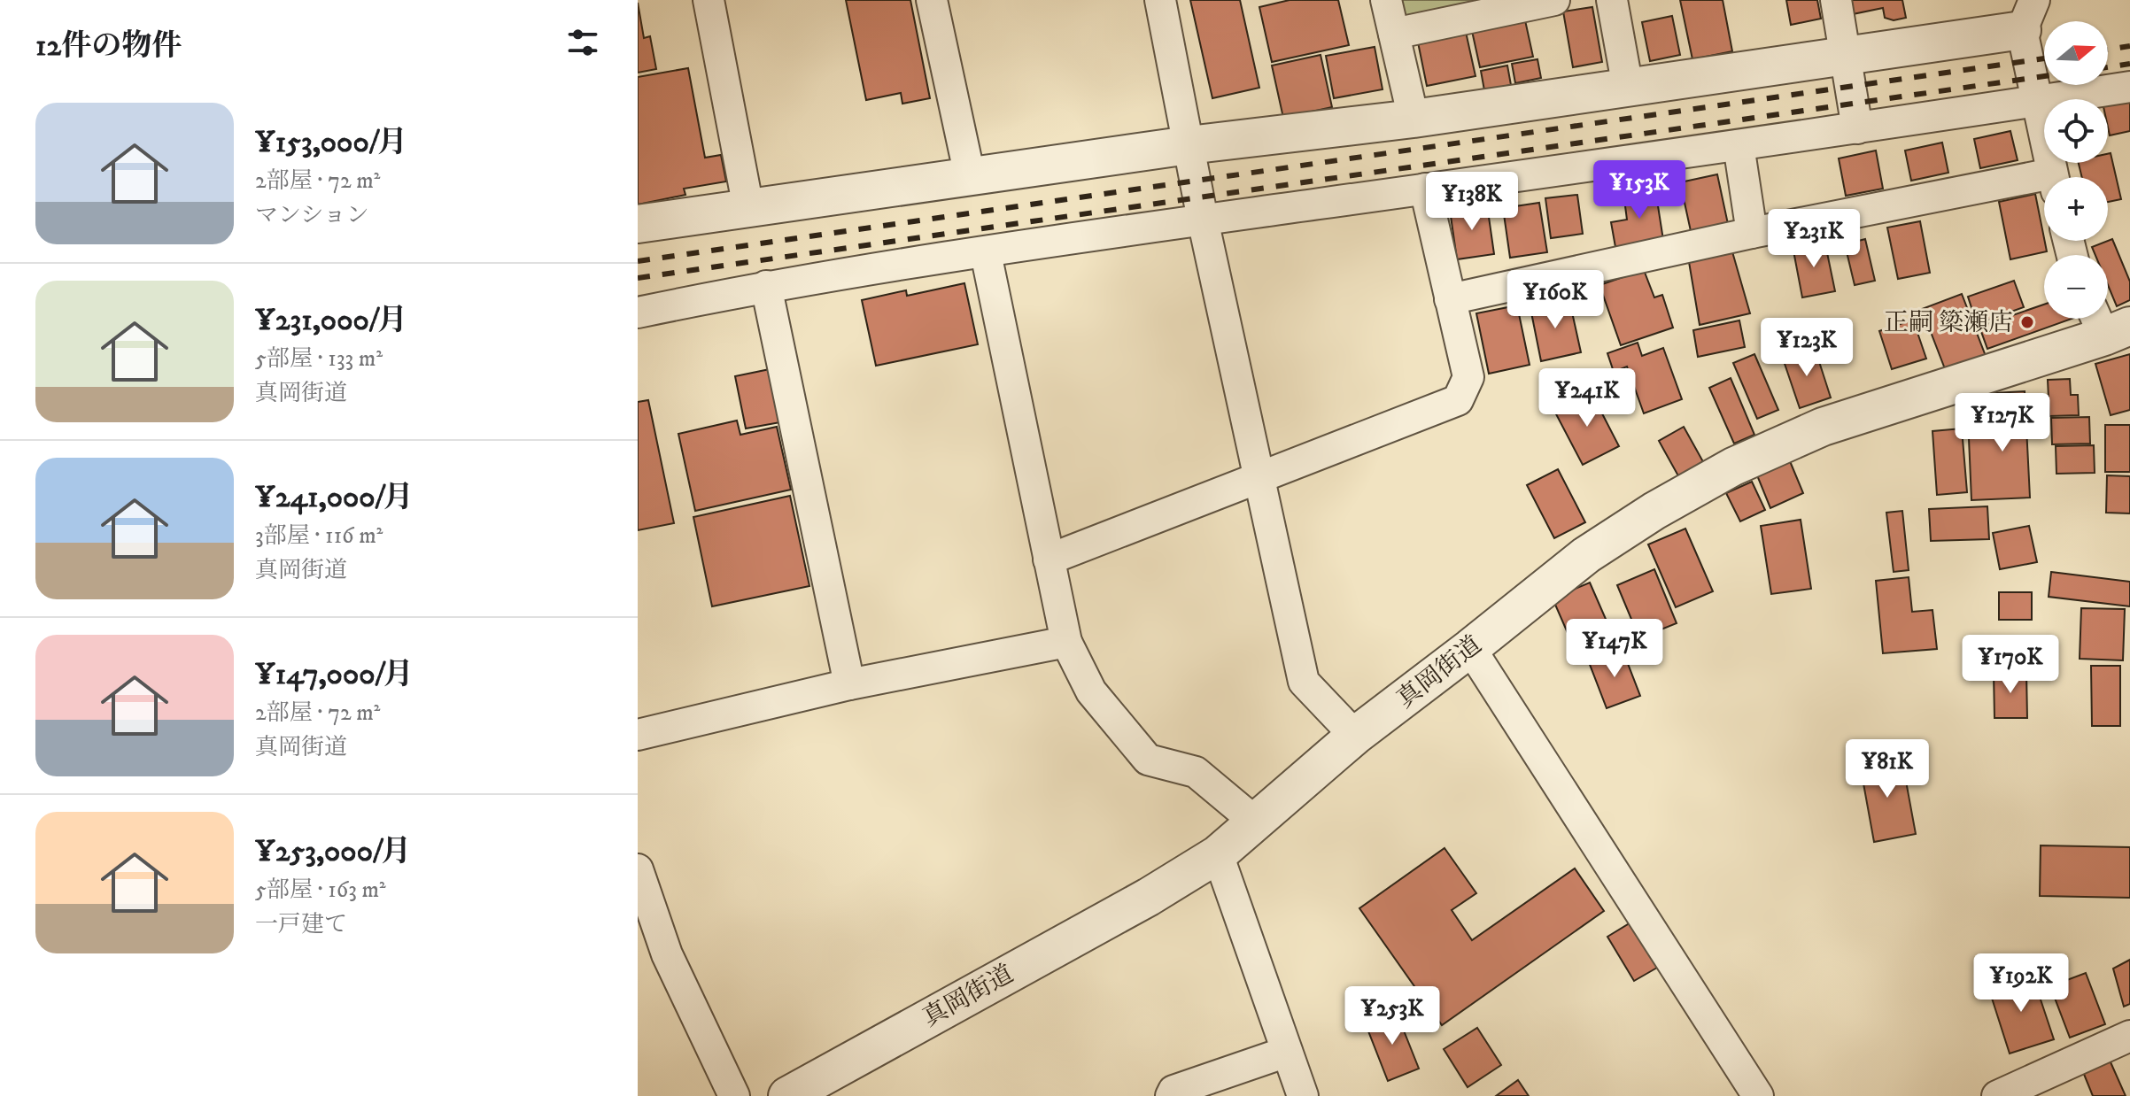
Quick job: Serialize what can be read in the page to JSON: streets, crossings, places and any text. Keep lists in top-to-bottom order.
{
  "streets": {
    "street": ["真岡街道"]
  },
  "places": ["正嗣 簗瀬店"],
  "north": "right",
  "page": {
    "heading": "12件の物件",
    "map_buttons": ["+", "−"],
    "list": [
      {
        "name": "¥153,000/月",
        "note": "2部屋 · 72 m² · マンション"
      },
      {
        "name": "¥231,000/月",
        "note": "5部屋 · 133 m² · 真岡街道"
      },
      {
        "name": "¥241,000/月",
        "note": "3部屋 · 116 m² · 真岡街道"
      },
      {
        "name": "¥147,000/月",
        "note": "2部屋 · 72 m² · 真岡街道"
      },
      {
        "name": "¥253,000/月",
        "note": "5部屋 · 163 m² · 一戸建て"
      }
    ],
    "price": [
      "¥153K",
      "¥138K",
      "¥231K",
      "¥160K",
      "¥123K",
      "¥241K",
      "¥127K",
      "¥147K",
      "¥170K",
      "¥81K",
      "¥192K",
      "¥253K"
    ]
  }
}
